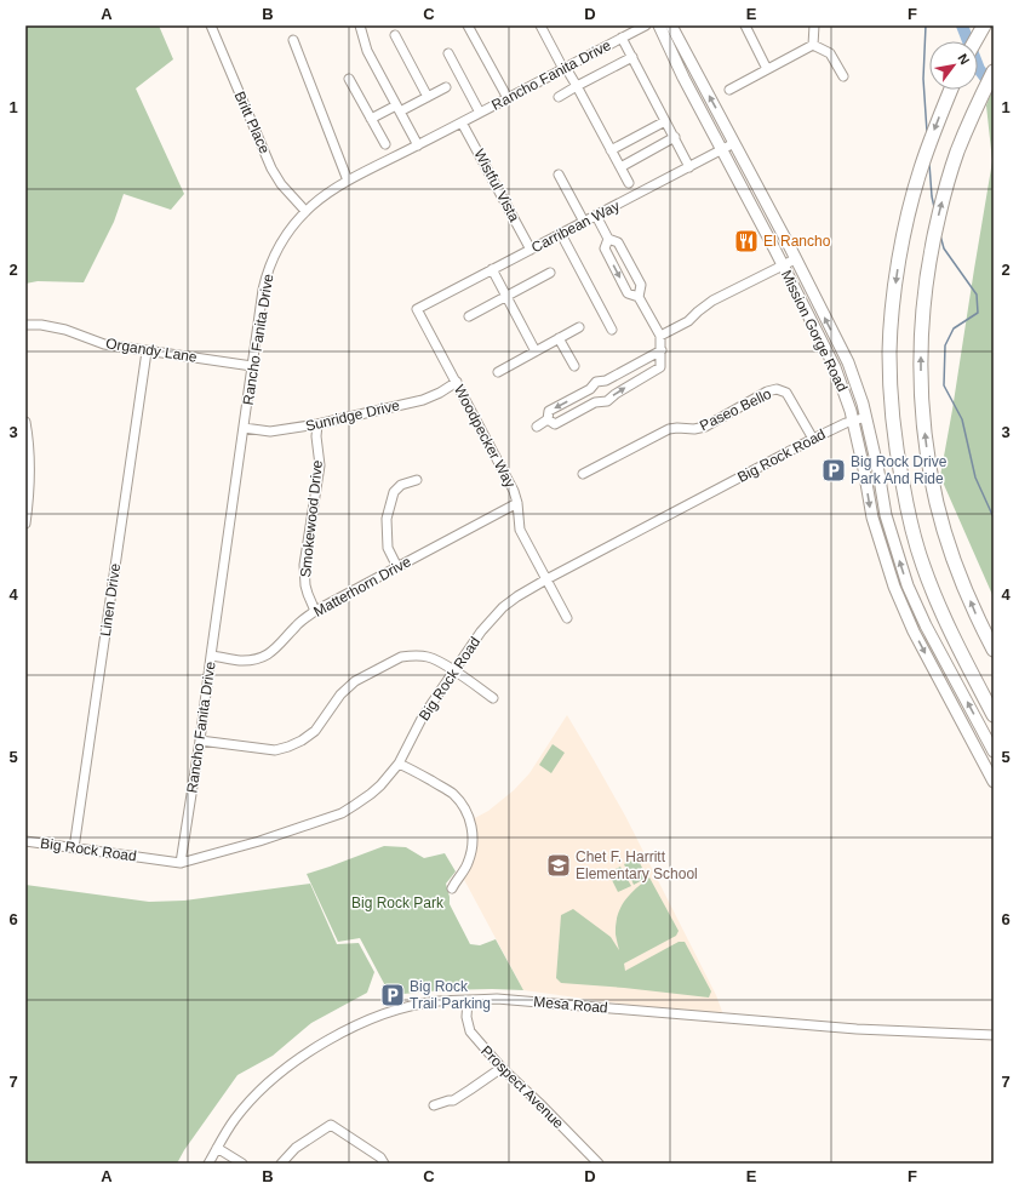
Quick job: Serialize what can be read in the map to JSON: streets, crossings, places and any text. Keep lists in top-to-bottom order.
{
  "streets": {
    "main road": ["Mission Gorge Road"],
    "street": [
      "Rancho Fanita Drive",
      "Britt Place",
      "Wistful Vista",
      "Carribean Way",
      "Organdy Lane",
      "Paseo Bello",
      "Sunridge Drive",
      "Woodpecker Way",
      "Big Rock Road",
      "Smokewood Drive",
      "Matterhorn Drive",
      "Linen Drive",
      "Mesa Road",
      "Prospect Avenue"
    ]
  },
  "crossings": [
    ["Rancho Fanita Drive", "Britt Place"],
    ["Rancho Fanita Drive", "Wistful Vista"],
    ["Rancho Fanita Drive", "Organdy Lane"],
    ["Rancho Fanita Drive", "Sunridge Drive"],
    ["Rancho Fanita Drive", "Big Rock Road"],
    ["Rancho Fanita Drive", "Matterhorn Drive"],
    ["Wistful Vista", "Carribean Way"],
    ["Carribean Way", "Mission Gorge Road"],
    ["Carribean Way", "Woodpecker Way"],
    ["Mission Gorge Road", "Big Rock Road"],
    ["Organdy Lane", "Linen Drive"],
    ["Paseo Bello", "Big Rock Road"],
    ["Sunridge Drive", "Woodpecker Way"],
    ["Sunridge Drive", "Smokewood Drive"],
    ["Woodpecker Way", "Big Rock Road"],
    ["Woodpecker Way", "Matterhorn Drive"],
    ["Big Rock Road", "Linen Drive"],
    ["Smokewood Drive", "Matterhorn Drive"],
    ["Mesa Road", "Prospect Avenue"]
  ],
  "parks": ["Big Rock Park"],
  "places": {
    "restaurant": ["El Rancho"],
    "parking": ["Big Rock Drive Park And Ride", "Big Rock Trail Parking"],
    "school or university": ["Chet F. Harritt Elementary School"]
  },
  "north": "top right",
  "grid": {
    "columns": [
      "A",
      "B",
      "C",
      "D",
      "E",
      "F"
    ],
    "rows": [
      "1",
      "2",
      "3",
      "4",
      "5",
      "6",
      "7"
    ]
  }
}
